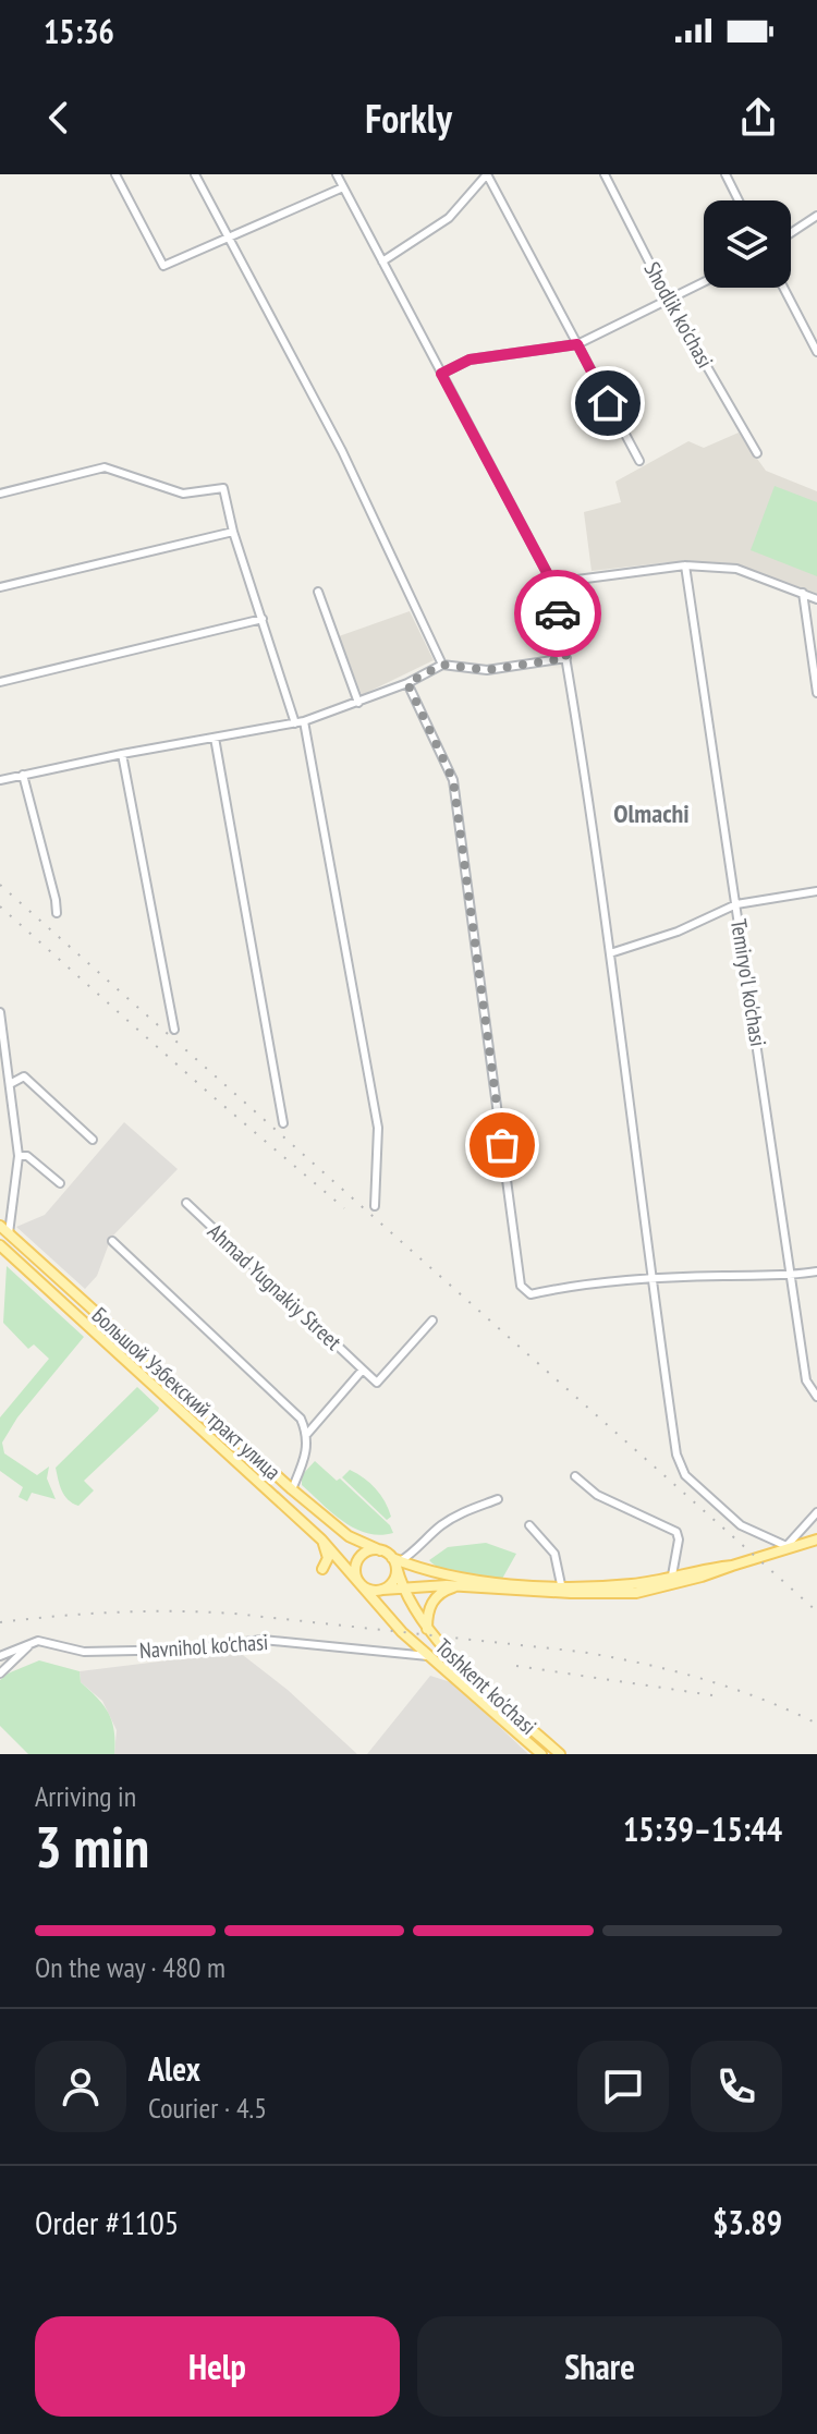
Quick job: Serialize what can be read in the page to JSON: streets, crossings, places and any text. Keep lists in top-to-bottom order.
{
  "streets": {
    "main road": ["Большой Узбекский тракт улица", "Toshkent ko'chasi"],
    "street": [
      "Shodlik ko'chasi",
      "Temiryo'l ko'chasi",
      "Ahmad Yugnakiy Street",
      "Navnihol ko'chasi"
    ]
  },
  "crossings": [
    ["Большой Узбекский тракт улица", "Toshkent ko'chasi"],
    ["Navnihol ko'chasi", "Toshkent ko'chasi"]
  ],
  "districts": ["Olmachi"],
  "page": {
    "status": "15:36",
    "header": "Forkly",
    "heading": ["3 min", "Arriving in", "15:39–15:44"],
    "panel": [
      "Alex",
      "Courier · 4.5",
      "Order #1105",
      "$3.89"
    ],
    "bar": "On the way · 480 m",
    "buttons": ["Help", "Share"]
  }
}
